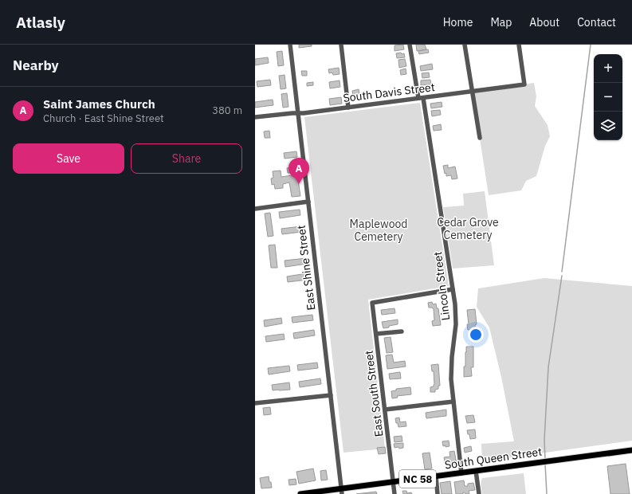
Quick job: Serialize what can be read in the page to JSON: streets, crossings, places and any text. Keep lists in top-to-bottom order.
{
  "streets": {
    "main road": ["South Queen Street", "NC 58"],
    "street": [
      "South Davis Street",
      "East Shine Street",
      "Lincoln Street",
      "East South Street"
    ]
  },
  "crossings": [
    ["South Davis Street", "East Shine Street"],
    ["South Davis Street", "Lincoln Street"],
    ["East Shine Street", "South Queen Street"],
    ["Lincoln Street", "East South Street"],
    ["Lincoln Street", "South Queen Street"],
    ["East South Street", "South Queen Street"]
  ],
  "parks": ["Cedar Grove Cemetery", "Maplewood Cemetery"],
  "page": {
    "header": "Atlasly",
    "nav": [
      "Home",
      "Map",
      "About",
      "Contact"
    ],
    "heading": "Nearby",
    "map_buttons": ["+", "−"],
    "list": [
      {
        "mark": "A",
        "name": "Saint James Church",
        "note": "Church · East Shine Street",
        "value": "380 m"
      }
    ],
    "buttons": ["Save", "Share"],
    "pins": "A"
  }
}
